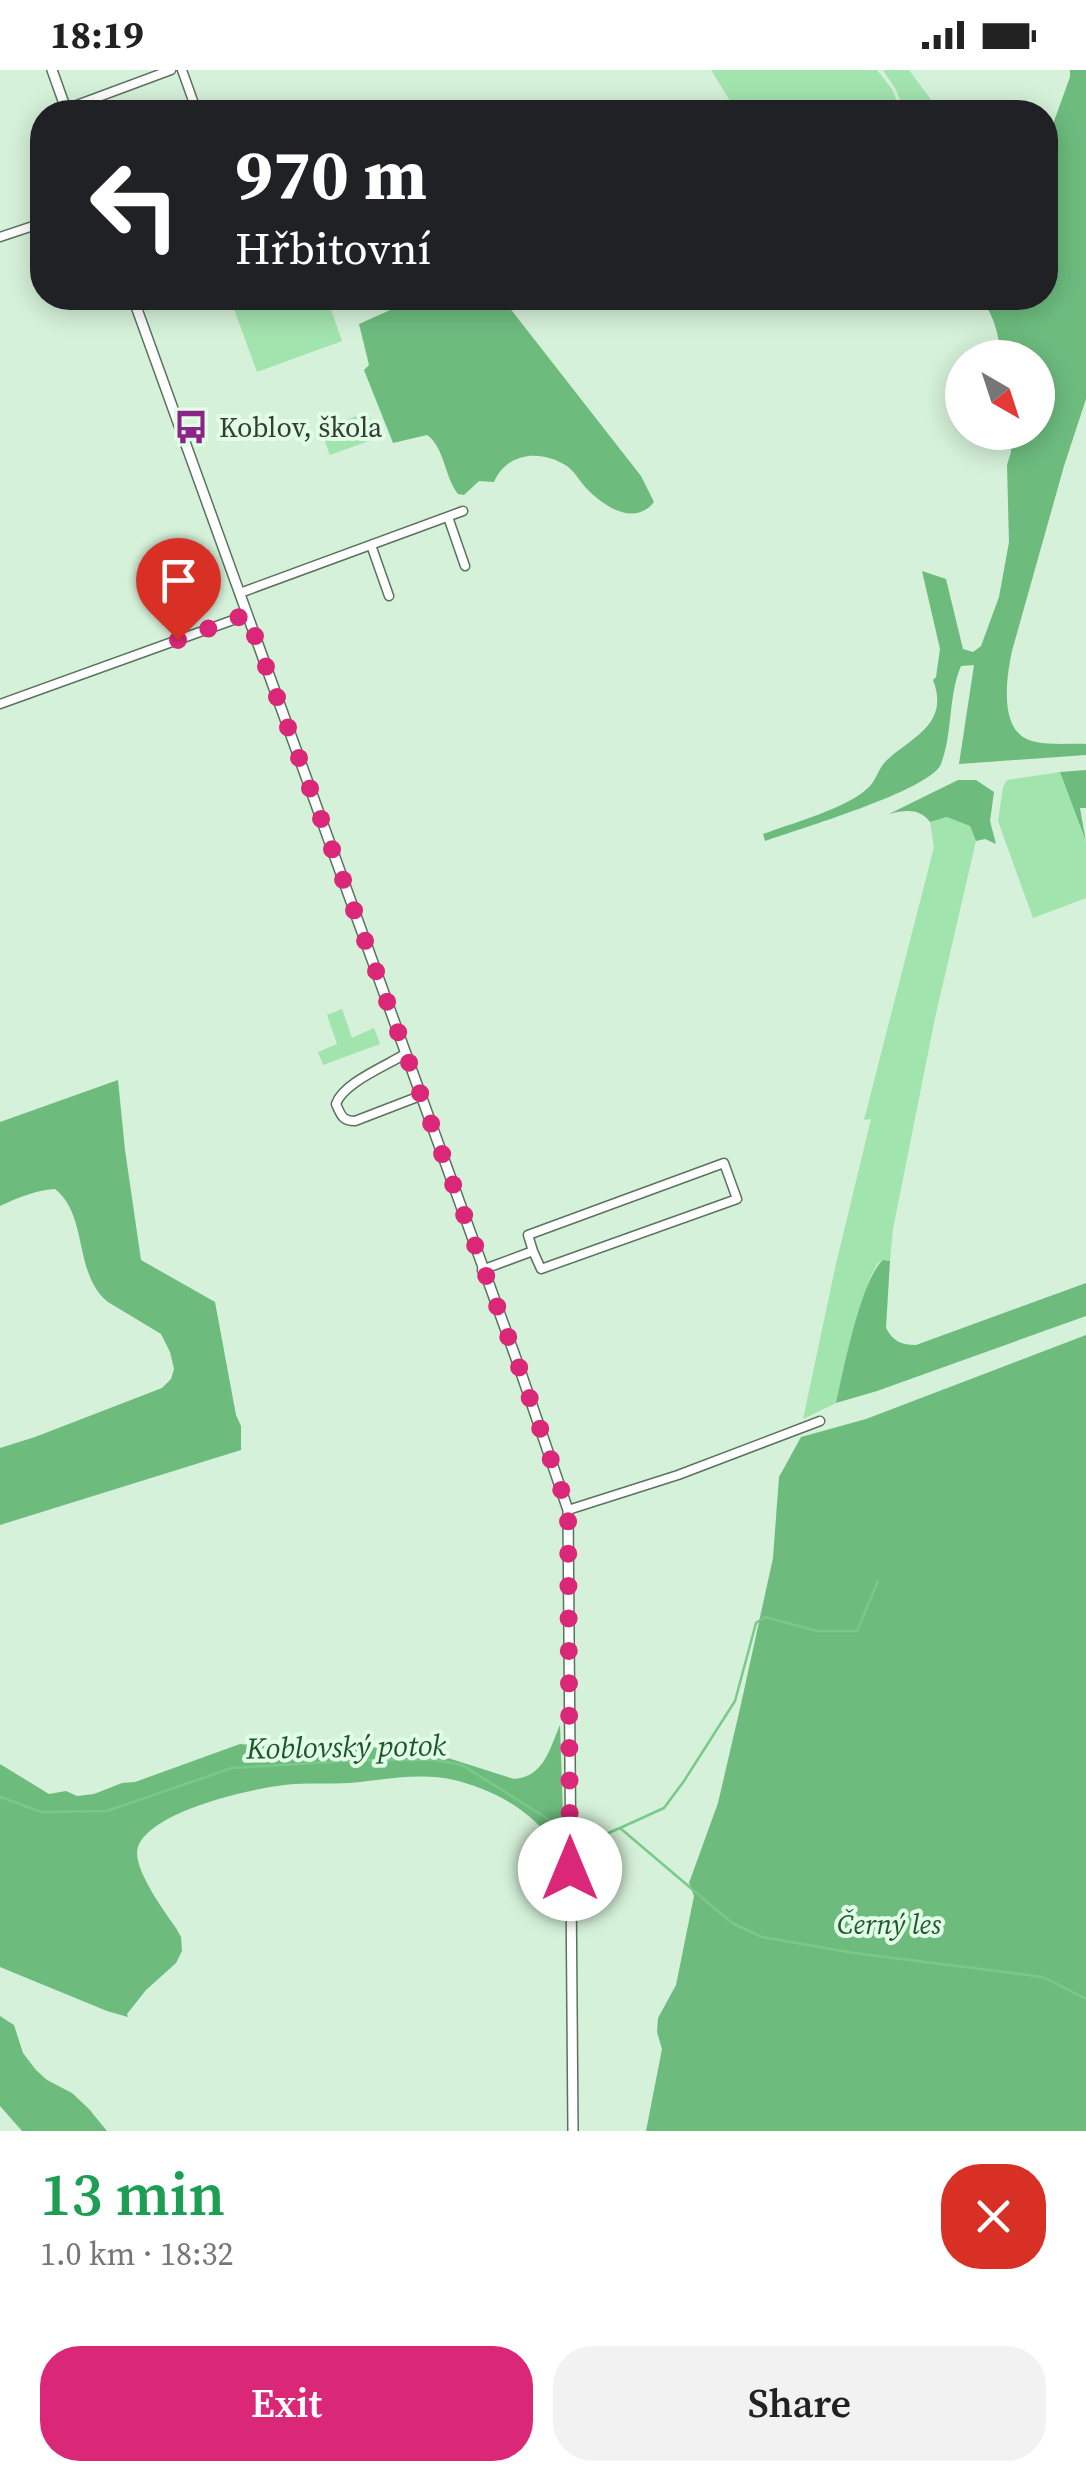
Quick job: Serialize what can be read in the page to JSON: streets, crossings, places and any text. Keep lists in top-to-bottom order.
{
  "water": ["Koblovský potok"],
  "parks": ["Černý les"],
  "places": {
    "bus stop": ["Koblov, škola"]
  },
  "north": "bottom right",
  "page": {
    "status": "18:19",
    "turn": ["970 m", "Hřbitovní"],
    "heading": ["13 min", "1.0 km · 18:32"],
    "buttons": ["Exit", "Share"]
  }
}
